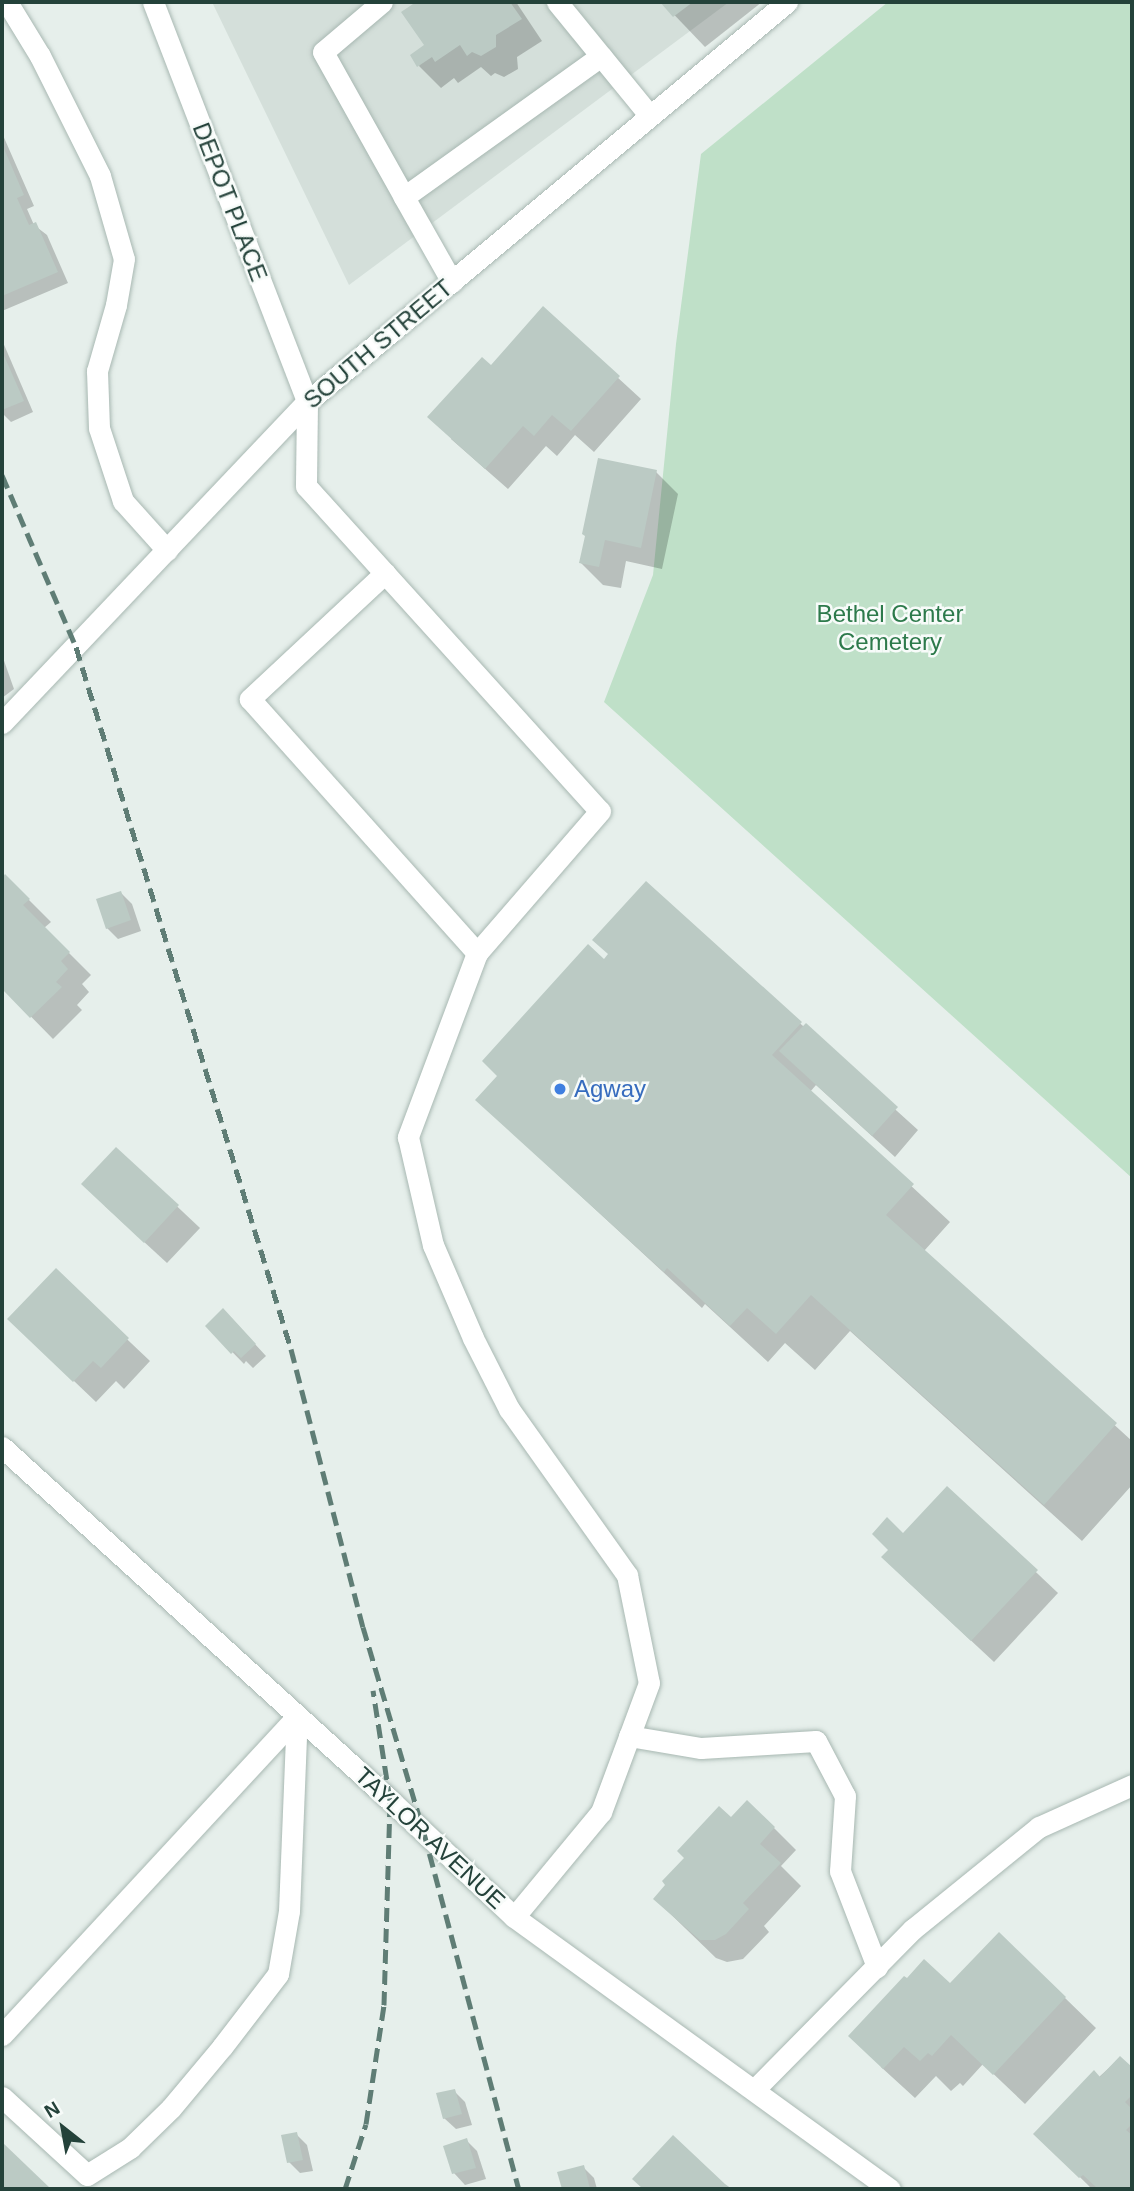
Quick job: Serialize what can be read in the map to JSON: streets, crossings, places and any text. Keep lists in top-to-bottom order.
{
  "streets": {
    "street": ["DEPOT PLACE", "SOUTH STREET", "TAYLOR AVENUE"]
  },
  "crossings": [
    ["DEPOT PLACE", "SOUTH STREET"]
  ],
  "parks": ["Bethel Center Cemetery"],
  "places": ["Agway"],
  "north": "top left"
}
